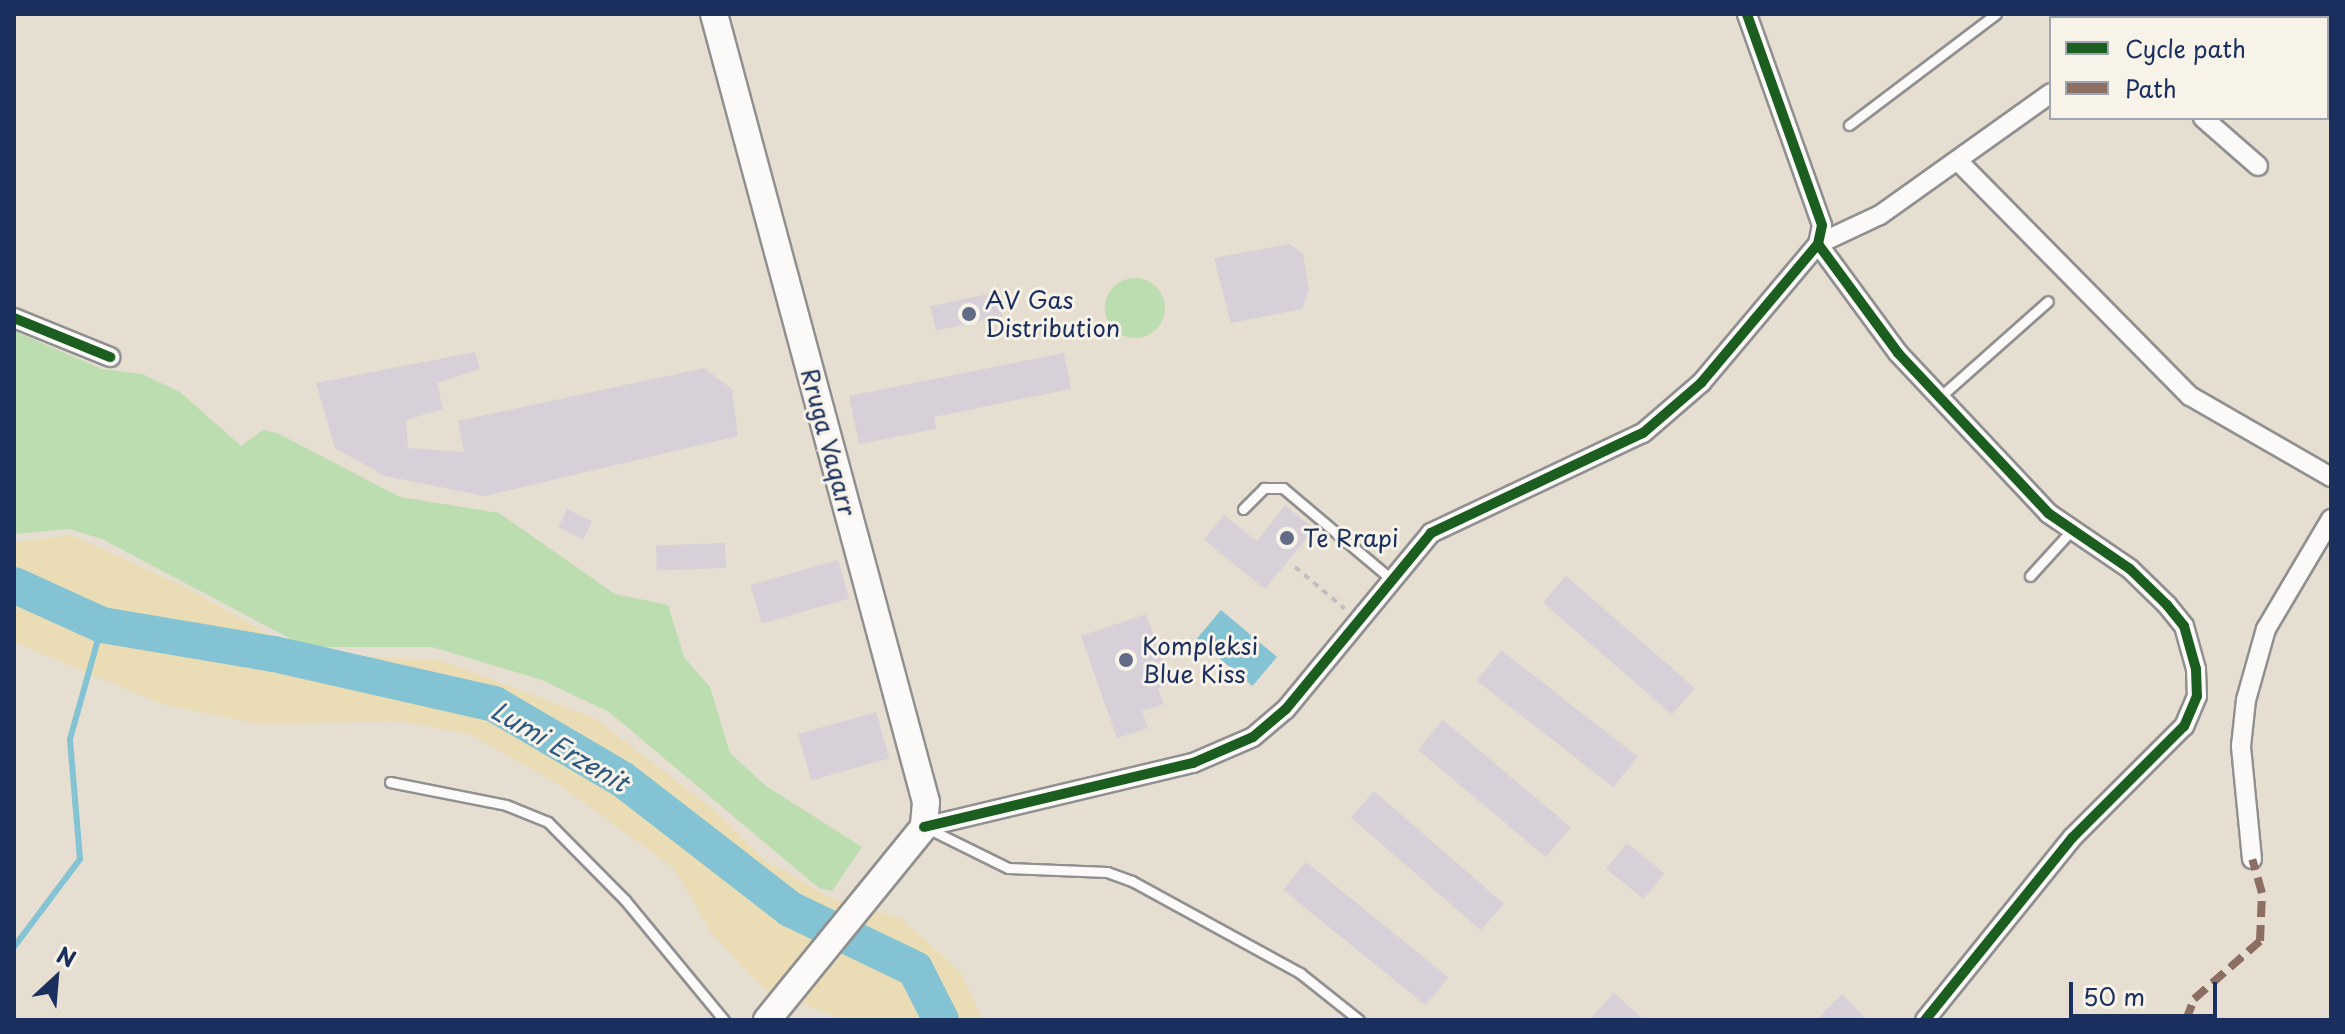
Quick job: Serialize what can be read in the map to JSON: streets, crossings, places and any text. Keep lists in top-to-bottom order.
{
  "streets": {
    "main road": ["Rruga Vaqarr"]
  },
  "water": ["Lumi Erzenit"],
  "places": ["AV Gas Distribution", "Te Rrapi", "Kompleksi Blue Kiss"],
  "legend": ["Cycle path", "Path"],
  "scale_bar": "50 m",
  "north": "top right"
}
